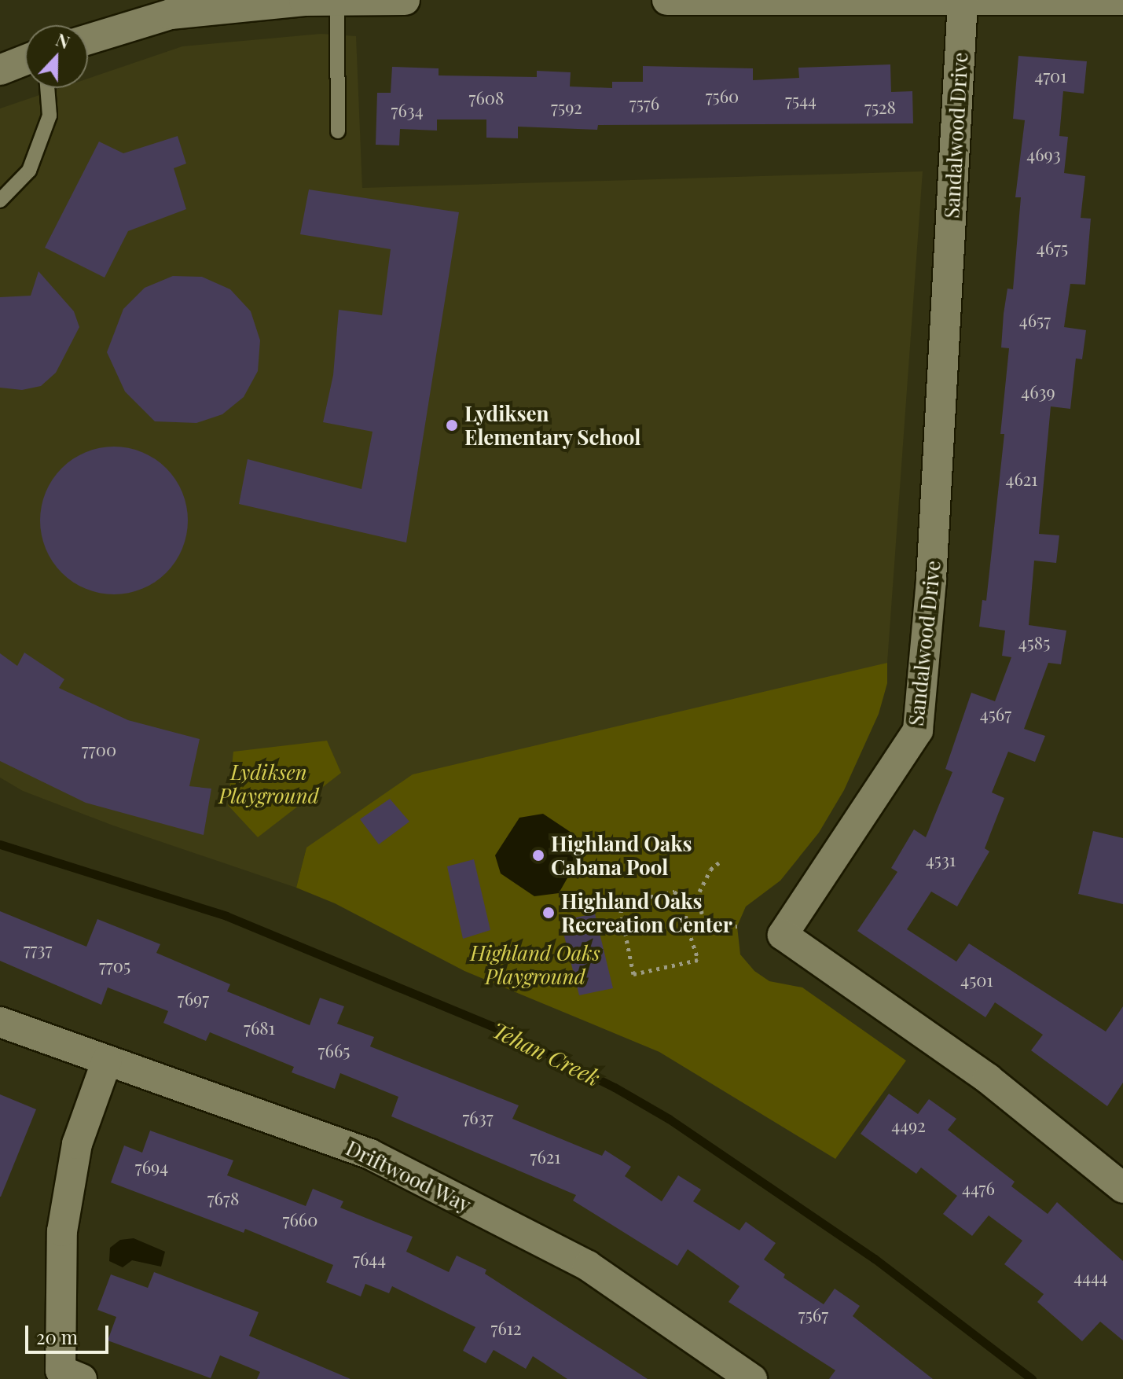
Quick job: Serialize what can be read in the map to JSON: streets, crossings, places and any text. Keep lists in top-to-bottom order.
{
  "streets": {
    "street": ["Sandalwood Drive", "Driftwood Way"]
  },
  "water": ["Tehan Creek"],
  "parks": ["Lydiksen Playground", "Highland Oaks Playground"],
  "places": ["Lydiksen Elementary School", "Highland Oaks Cabana Pool", "Highland Oaks Recreation Center"],
  "house_numbers": [
    "4701",
    "7560",
    "7608",
    "7544",
    "7576",
    "7592",
    "7528",
    "7634",
    "4693",
    "4675",
    "4657",
    "4639",
    "4621",
    "4585",
    "4567",
    "7700",
    "4531",
    "7737",
    "7705",
    "4501",
    "7697",
    "7681",
    "7665",
    "7637",
    "4492",
    "7621",
    "7694",
    "4476",
    "7678",
    "7660",
    "7644",
    "4444",
    "7567",
    "7612"
  ],
  "scale_bar": "20 m",
  "north": "top"
}
